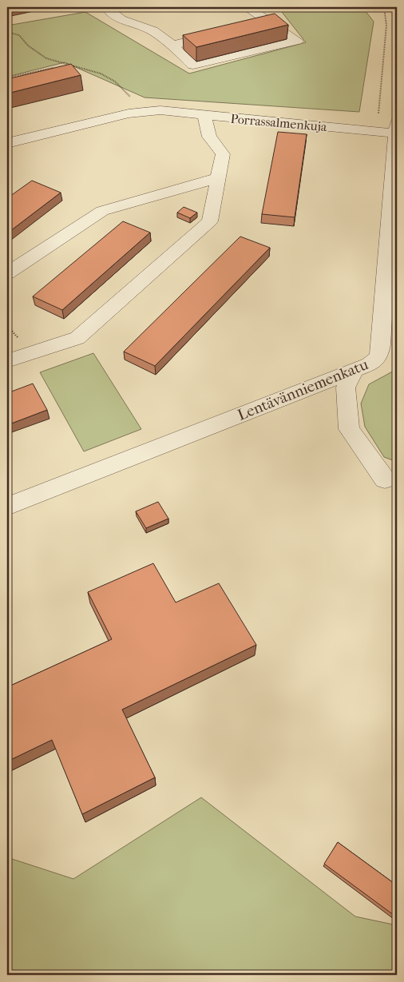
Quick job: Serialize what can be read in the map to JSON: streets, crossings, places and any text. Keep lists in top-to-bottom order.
{
  "streets": {
    "street": ["Porrassalmenkuja", "Lentävänniemenkatu"]
  },
  "crossings": [
    ["Porrassalmenkuja", "Lentävänniemenkatu"]
  ]
}
